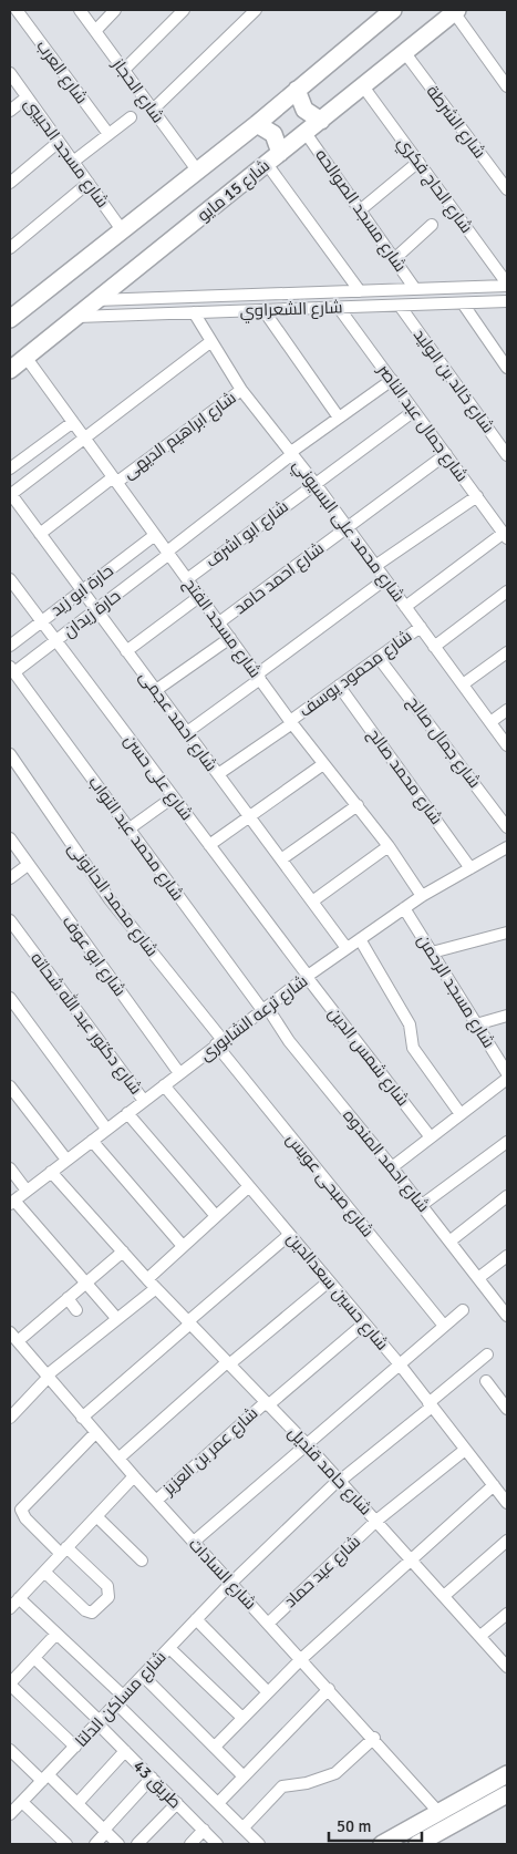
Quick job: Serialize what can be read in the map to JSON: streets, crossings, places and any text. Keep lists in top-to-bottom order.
{
  "streets": {
    "main road": ["شارع 15 مايو"],
    "street": [
      "شارع العرب",
      "شارع الحجاز",
      "شارع الشرطة",
      "شارع مسجد الحبيبى",
      "شارع الحاج فكري",
      "شارع مسجد الصوالحه",
      "شارع الشعراوي",
      "شارع خالد بن الوليد",
      "شارع جمال عبد الناصر",
      "شارع ابراهيم الديهى",
      "شارع محمد على البسيوني",
      "شارع ابو اشرف",
      "شارع احمد حامد",
      "حارة ابو زيد",
      "حارة زيدان",
      "شارع مسجد الفتح",
      "شارع محمود يوسف",
      "شارع احمد عجمى",
      "شارع جمال صالح",
      "شارع محمد صالح",
      "شارع على حسن",
      "شارع محمد عبد التواب",
      "شارع محمد الحانونى",
      "شارع ابو عوف",
      "شارع مسجد الرحمن",
      "شارع ترعه الشابورى",
      "شارع دكتور عبد الله شحاته",
      "شارع شمس الدين",
      "شارع احمد المندوه",
      "شارع صبحى عويس",
      "شارع حسين سعدالدين",
      "شارع عمر بن العزيز",
      "شارع حامد قنديل",
      "شارع عيد حماد",
      "شارع السادات",
      "شارع مساكن الدلتا",
      "طريق 43"
    ]
  },
  "crossings": [
    ["شارع الشرطة", "شارع 15 مايو"],
    ["شارع الحاج فكري", "شارع 15 مايو"],
    ["شارع الحاج فكري", "شارع الشعراوي"],
    ["شارع 15 مايو", "شارع مسجد الصوالحه"],
    ["شارع 15 مايو", "شارع الشعراوي"],
    ["شارع 15 مايو", "شارع مسجد الفتح"],
    ["شارع مسجد الصوالحه", "شارع الشعراوي"],
    ["شارع الشعراوي", "شارع خالد بن الوليد"],
    ["شارع الشعراوي", "شارع جمال عبد الناصر"],
    ["شارع الشعراوي", "شارع محمد على البسيوني"],
    ["شارع جمال عبد الناصر", "شارع ابو اشرف"],
    ["شارع جمال عبد الناصر", "شارع احمد حامد"],
    ["شارع جمال عبد الناصر", "حارة زيدان"],
    ["شارع ابراهيم الديهى", "شارع محمد على البسيوني"],
    ["شارع ابراهيم الديهى", "شارع مسجد الفتح"],
    ["شارع ابراهيم الديهى", "شارع احمد عجمى"],
    ["شارع محمد على البسيوني", "شارع ابو اشرف"],
    ["شارع محمد على البسيوني", "شارع احمد حامد"],
    ["شارع محمد على البسيوني", "حارة زيدان"],
    ["شارع محمد على البسيوني", "شارع محمود يوسف"],
    ["شارع ابو اشرف", "شارع مسجد الفتح"],
    ["شارع احمد حامد", "شارع مسجد الفتح"],
    ["حارة ابو زيد", "شارع مسجد الفتح"],
    ["حارة ابو زيد", "شارع احمد عجمى"],
    ["حارة ابو زيد", "شارع على حسن"],
    ["حارة زيدان", "شارع مسجد الفتح"],
    ["حارة زيدان", "شارع احمد عجمى"],
    ["حارة زيدان", "شارع على حسن"],
    ["حارة زيدان", "شارع محمد عبد التواب"],
    ["شارع مسجد الفتح", "شارع محمود يوسف"],
    ["شارع مسجد الفتح", "شارع ترعه الشابورى"],
    ["شارع محمود يوسف", "شارع احمد عجمى"],
    ["شارع محمود يوسف", "شارع جمال صالح"],
    ["شارع محمود يوسف", "شارع محمد صالح"],
    ["شارع احمد عجمى", "شارع ترعه الشابورى"],
    ["شارع محمد صالح", "شارع ترعه الشابورى"],
    ["شارع على حسن", "شارع ترعه الشابورى"],
    ["شارع على حسن", "شارع شمس الدين"],
    ["شارع محمد عبد التواب", "شارع ترعه الشابورى"],
    ["شارع محمد عبد التواب", "شارع احمد المندوه"],
    ["شارع محمد الحانونى", "شارع ترعه الشابورى"],
    ["شارع محمد الحانونى", "شارع صبحى عويس"],
    ["شارع ابو عوف", "شارع ترعه الشابورى"],
    ["شارع مسجد الرحمن", "شارع ترعه الشابورى"],
    ["شارع ترعه الشابورى", "شارع دكتور عبد الله شحاته"],
    ["شارع ترعه الشابورى", "شارع شمس الدين"],
    ["شارع ترعه الشابورى", "شارع احمد المندوه"],
    ["شارع ترعه الشابورى", "شارع صبحى عويس"],
    ["شارع ترعه الشابورى", "شارع حسين سعدالدين"],
    ["شارع ترعه الشابورى", "شارع حامد قنديل"],
    ["شارع حسين سعدالدين", "شارع عمر بن العزيز"],
    ["شارع حسين سعدالدين", "شارع عيد حماد"],
    ["شارع حسين سعدالدين", "شارع مساكن الدلتا"],
    ["شارع عمر بن العزيز", "شارع حامد قنديل"],
    ["شارع عمر بن العزيز", "شارع السادات"],
    ["شارع حامد قنديل", "شارع عيد حماد"],
    ["شارع حامد قنديل", "شارع مساكن الدلتا"],
    ["شارع عيد حماد", "شارع السادات"],
    ["شارع السادات", "شارع مساكن الدلتا"],
    ["شارع مساكن الدلتا", "طريق 43"]
  ],
  "scale_bar": "50 m"
}
